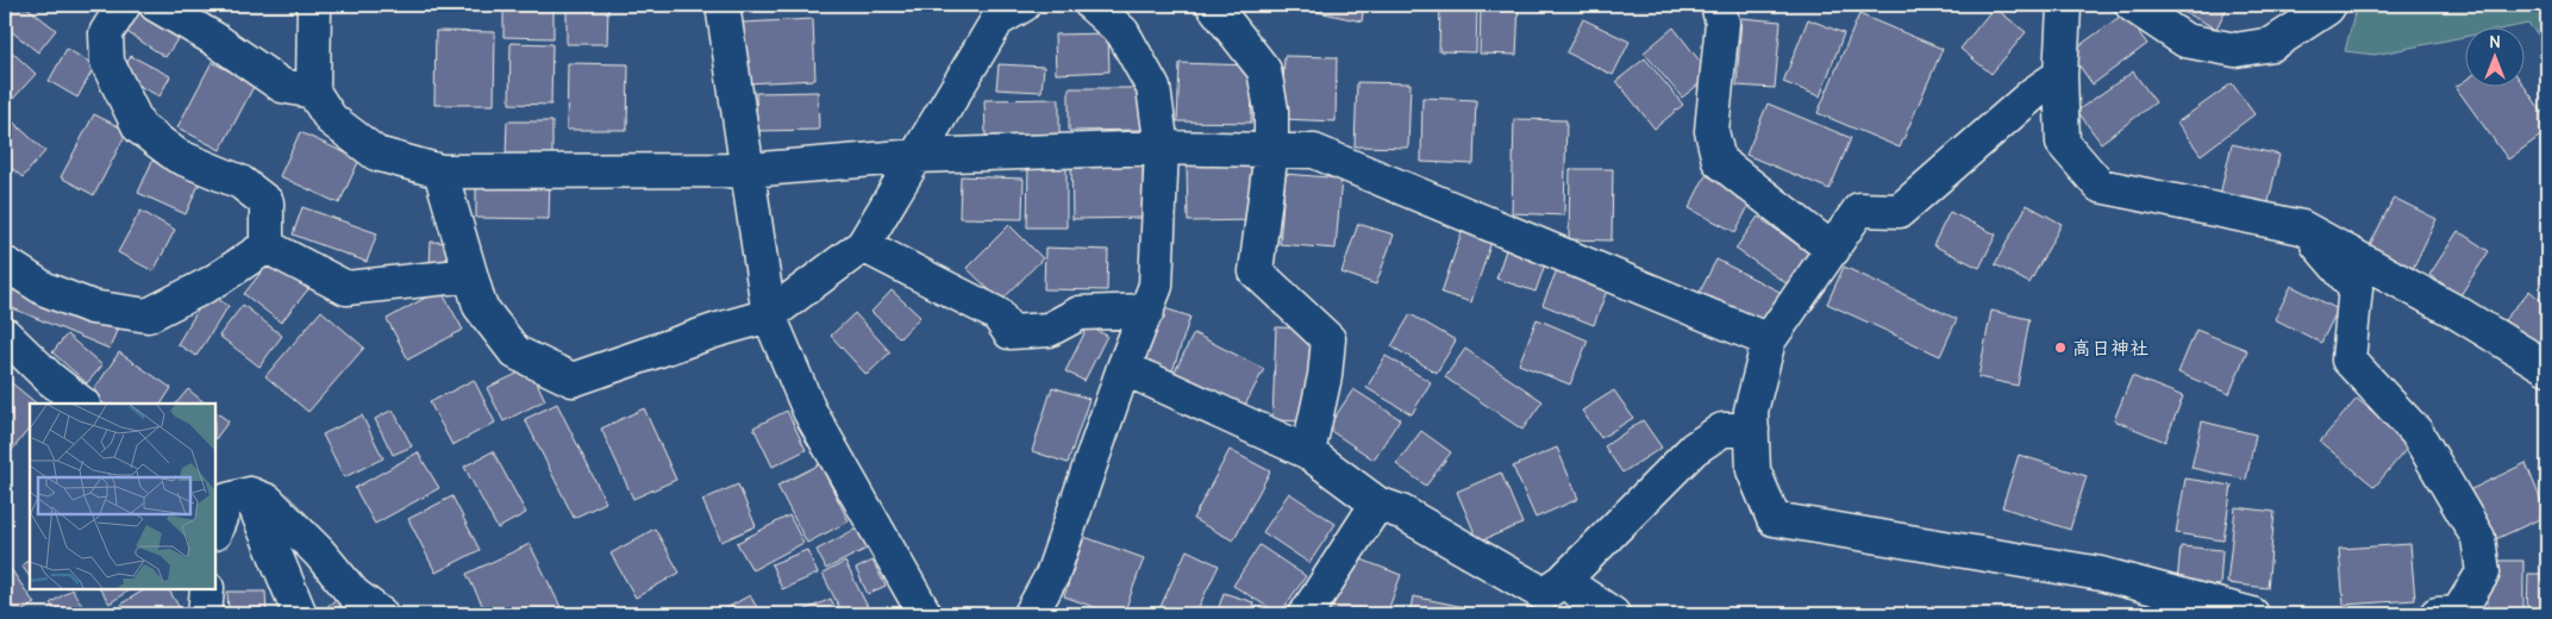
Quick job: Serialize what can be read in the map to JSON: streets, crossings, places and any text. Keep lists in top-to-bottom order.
{
  "places": ["高日神社"],
  "north": "top"
}
